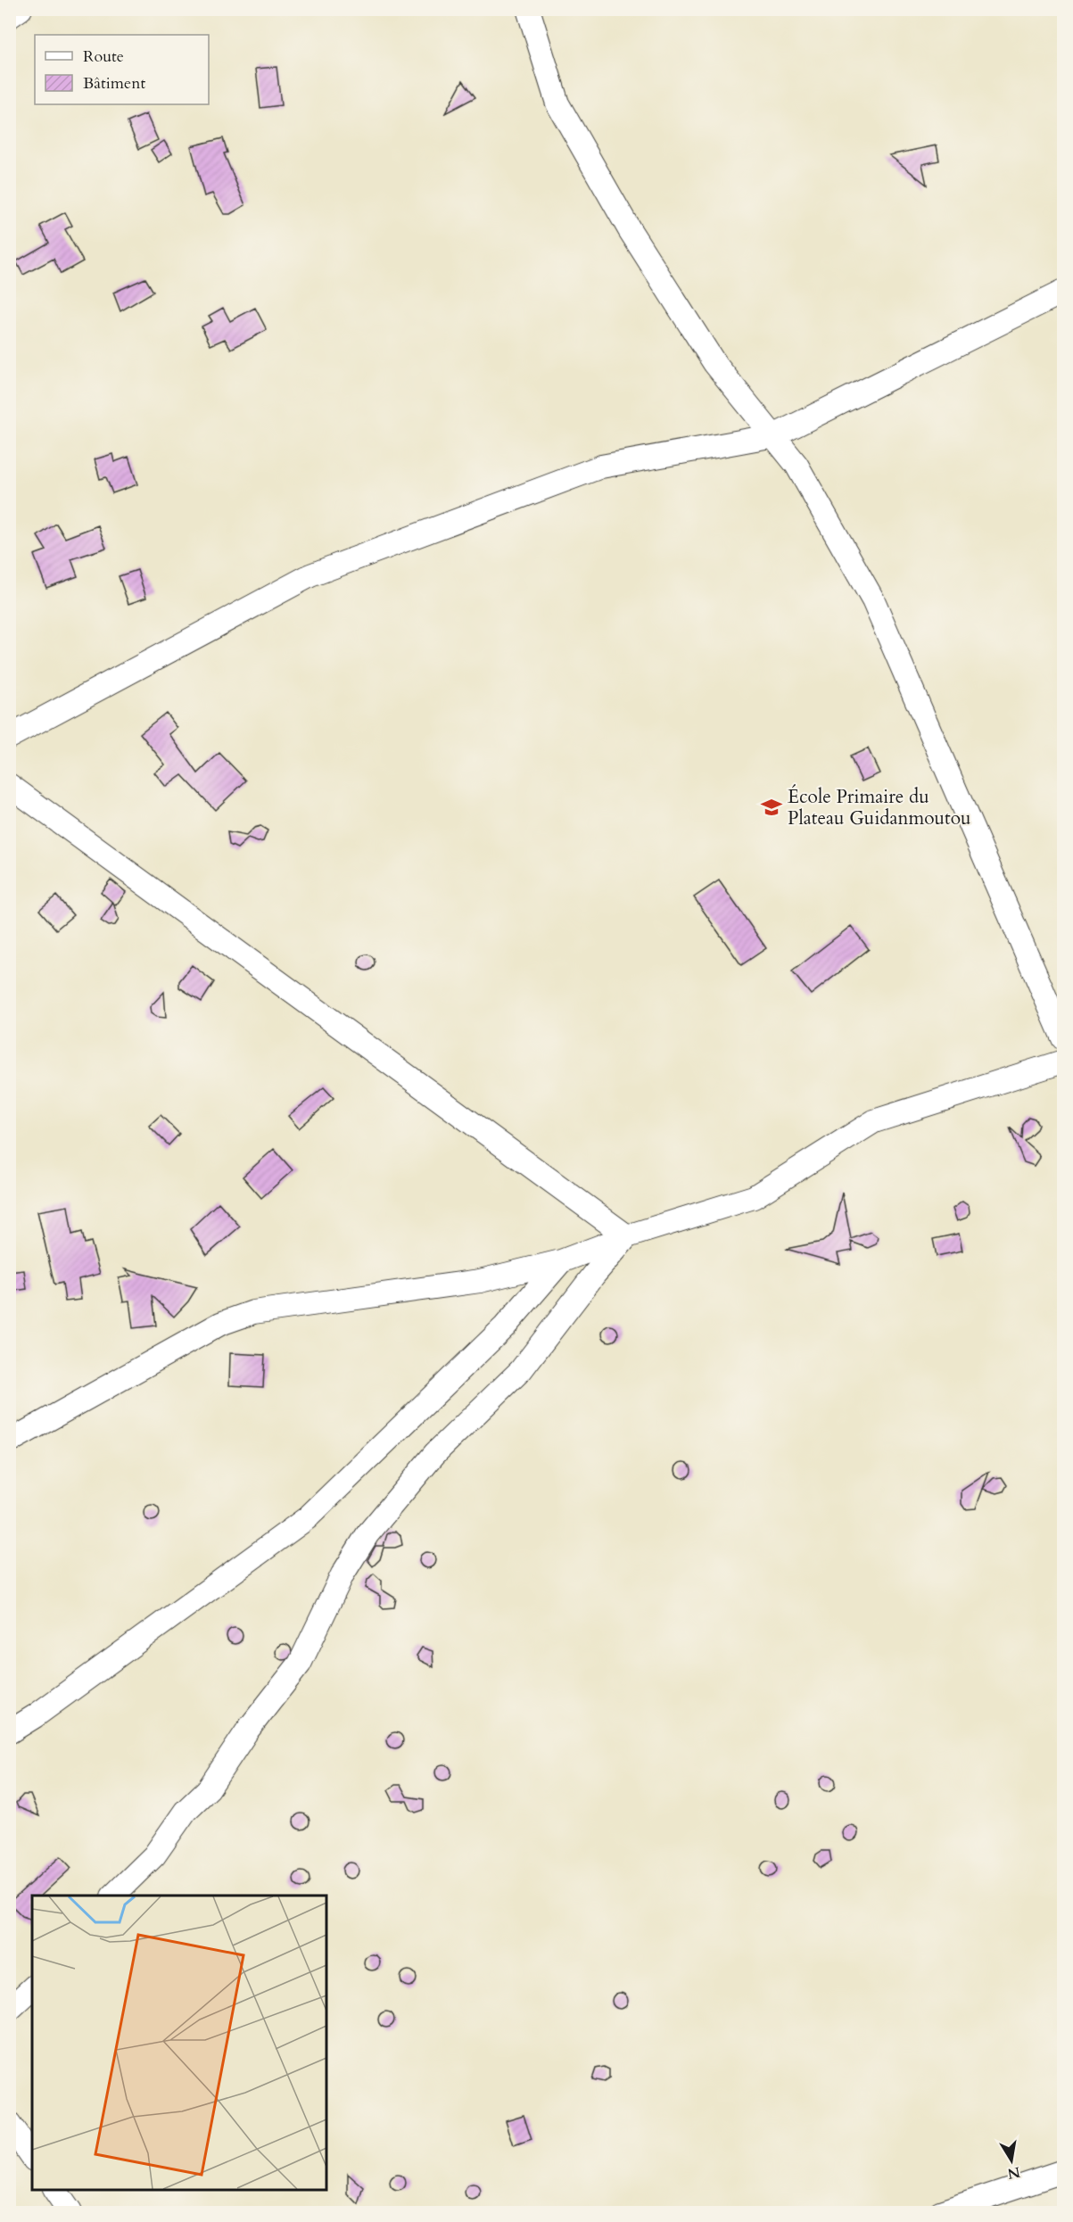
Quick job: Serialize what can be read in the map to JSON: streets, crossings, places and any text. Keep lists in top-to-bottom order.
{
  "places": {
    "school or university": ["École Primaire du Plateau Guidanmoutou"]
  },
  "legend": ["Route", "Bâtiment"],
  "north": "bottom"
}
